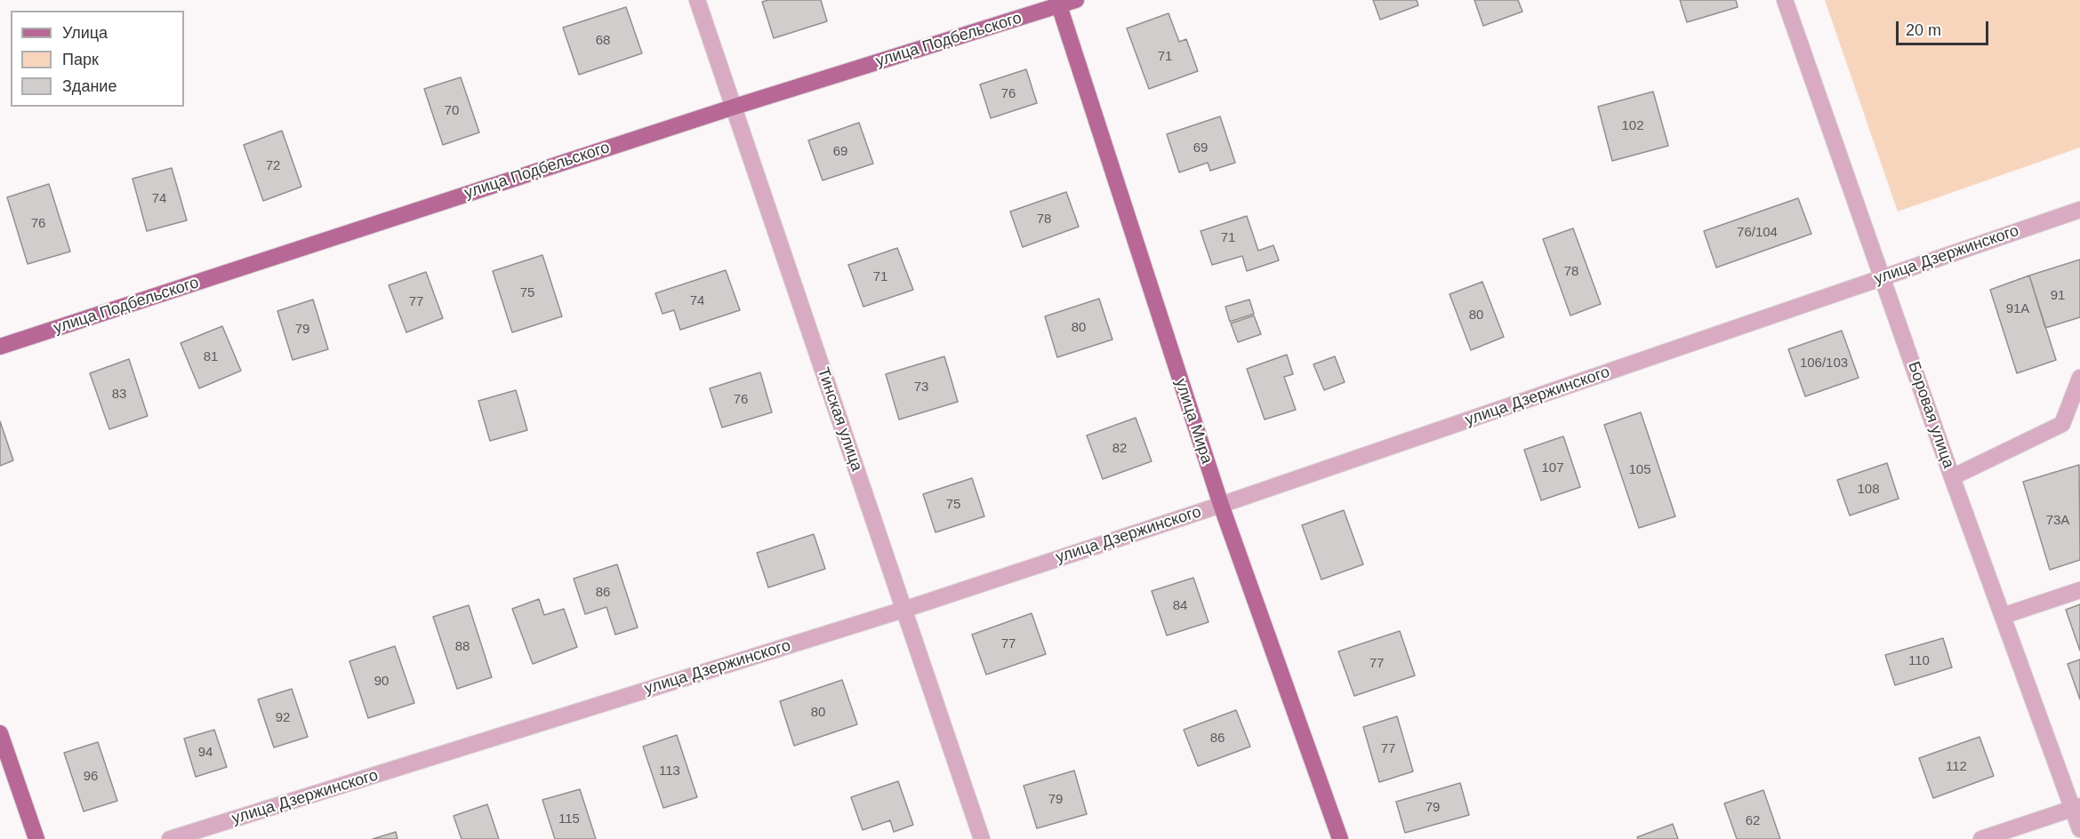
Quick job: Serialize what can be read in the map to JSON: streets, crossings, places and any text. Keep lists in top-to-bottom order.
{
  "streets": {
    "main road": ["улица Подбельского", "улица Мира"],
    "street": ["улица Дзержинского", "Боровая улица", "Тинская улица"]
  },
  "crossings": [
    ["улица Подбельского", "Тинская улица"],
    ["улица Подбельского", "улица Мира"],
    ["улица Дзержинского", "Боровая улица"],
    ["улица Дзержинского", "Тинская улица"],
    ["улица Дзержинского", "улица Мира"]
  ],
  "house_numbers": [
    "68",
    "71",
    "76",
    "70",
    "102",
    "69",
    "69",
    "72",
    "74",
    "78",
    "76",
    "76/104",
    "71",
    "78",
    "71",
    "75",
    "91",
    "74",
    "77",
    "91А",
    "80",
    "80",
    "79",
    "81",
    "106/103",
    "73",
    "83",
    "76",
    "82",
    "107",
    "105",
    "108",
    "75",
    "73А",
    "86",
    "84",
    "77",
    "88",
    "110",
    "77",
    "90",
    "80",
    "92",
    "86",
    "77",
    "94",
    "112",
    "113",
    "96",
    "79",
    "79",
    "115",
    "62"
  ],
  "legend": ["Улица", "Парк", "Здание"],
  "scale_bar": "20 m"
}
